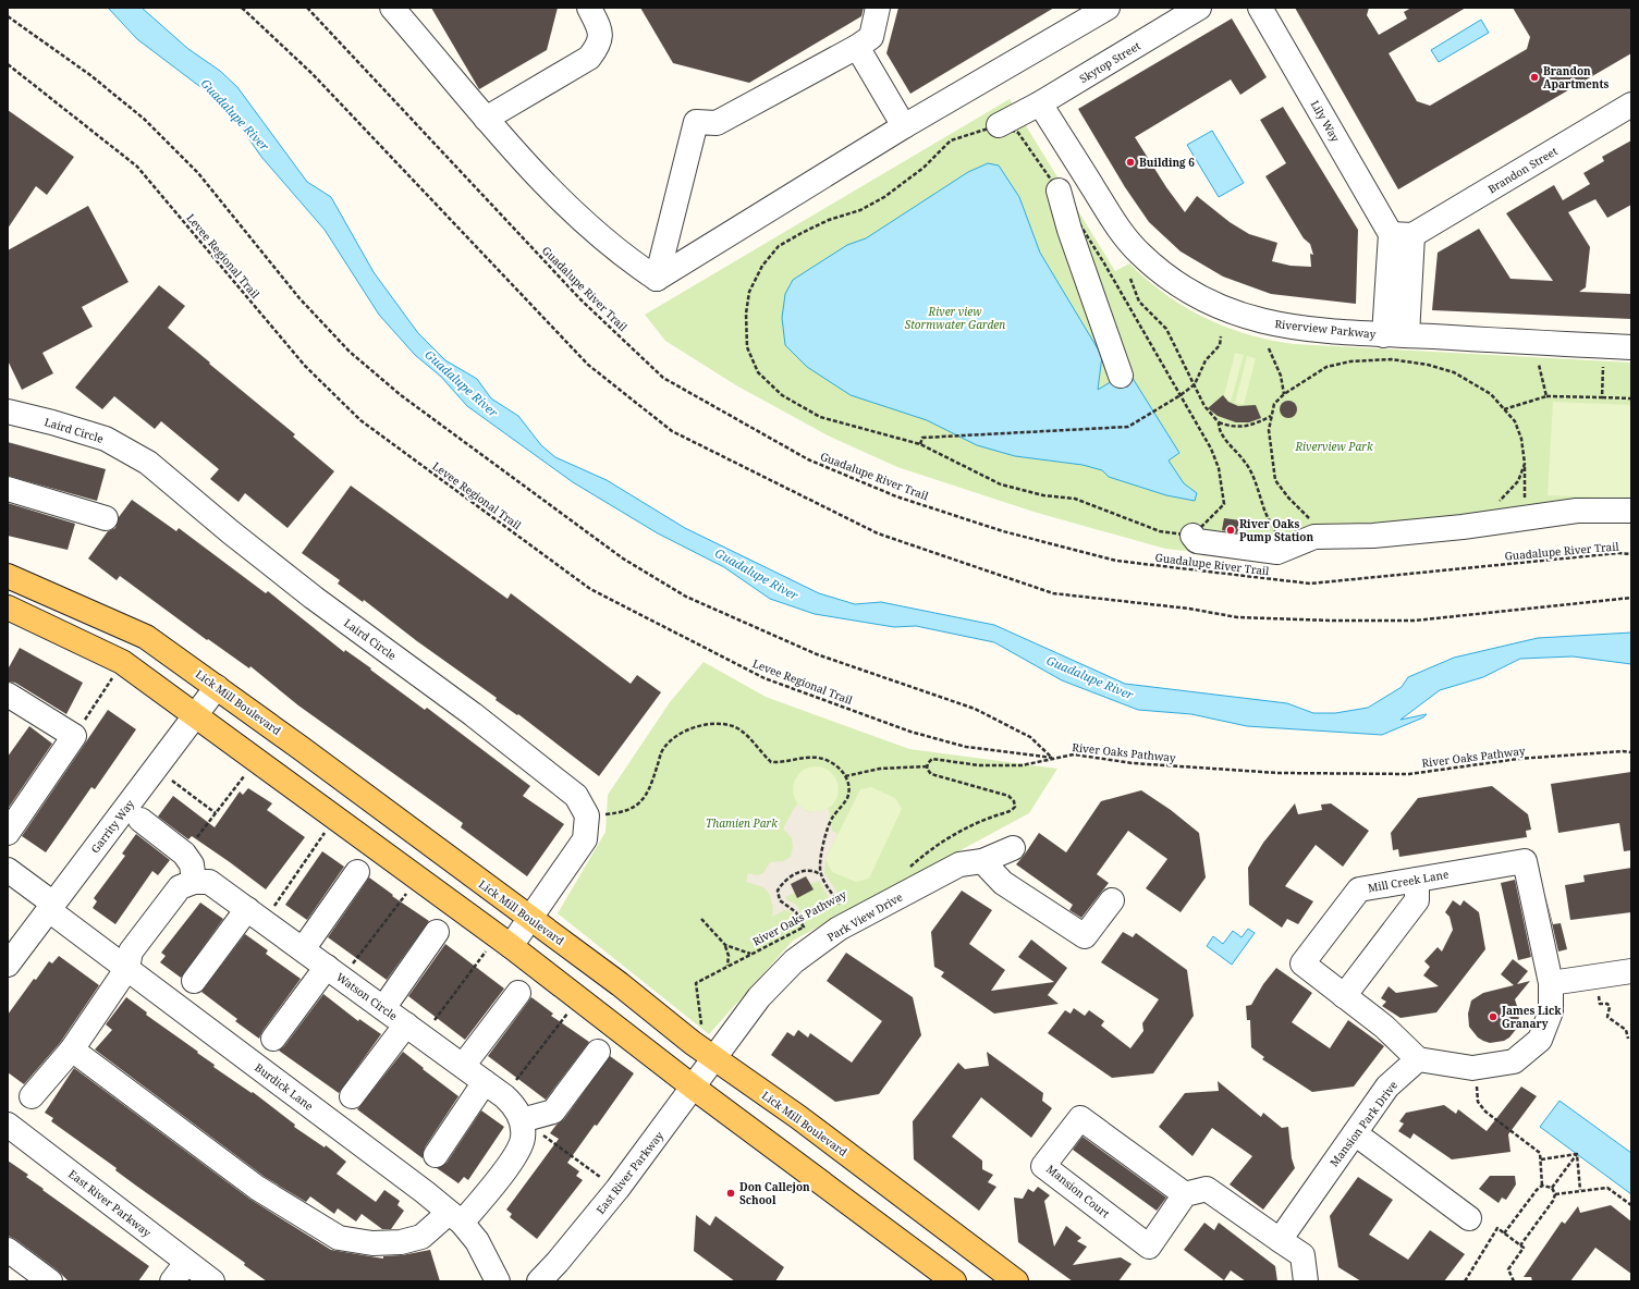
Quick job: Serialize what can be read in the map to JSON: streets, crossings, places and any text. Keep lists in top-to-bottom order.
{
  "streets": {
    "main road": ["Lick Mill Boulevard"],
    "street": [
      "Skytop Street",
      "Lily Way",
      "Brandon Street",
      "Riverview Parkway",
      "Laird Circle",
      "Garrity Way",
      "Mill Creek Lane",
      "Park View Drive",
      "Watson Circle",
      "Burdick Lane",
      "Mansion Park Drive",
      "East River Parkway",
      "Mansion Court"
    ],
    "path": ["Levee Regional Trail", "Guadalupe River Trail", "River Oaks Pathway"]
  },
  "crossings": [
    ["Skytop Street", "Riverview Parkway"],
    ["Lily Way", "Brandon Street"],
    ["Levee Regional Trail", "River Oaks Pathway"],
    ["Lick Mill Boulevard", "Garrity Way"],
    ["Lick Mill Boulevard", "Park View Drive"],
    ["Lick Mill Boulevard", "East River Parkway"],
    ["Garrity Way", "Burdick Lane"],
    ["Mill Creek Lane", "Mansion Park Drive"],
    ["Park View Drive", "East River Parkway"]
  ],
  "water": ["Guadalupe River"],
  "parks": ["River view Stormwater Garden", "Riverview Park", "Thamien Park"],
  "places": [
    "Brandon Apartments",
    "Building 6",
    "River Oaks Pump Station",
    "James Lick Granary",
    "Don Callejon School"
  ]
}
